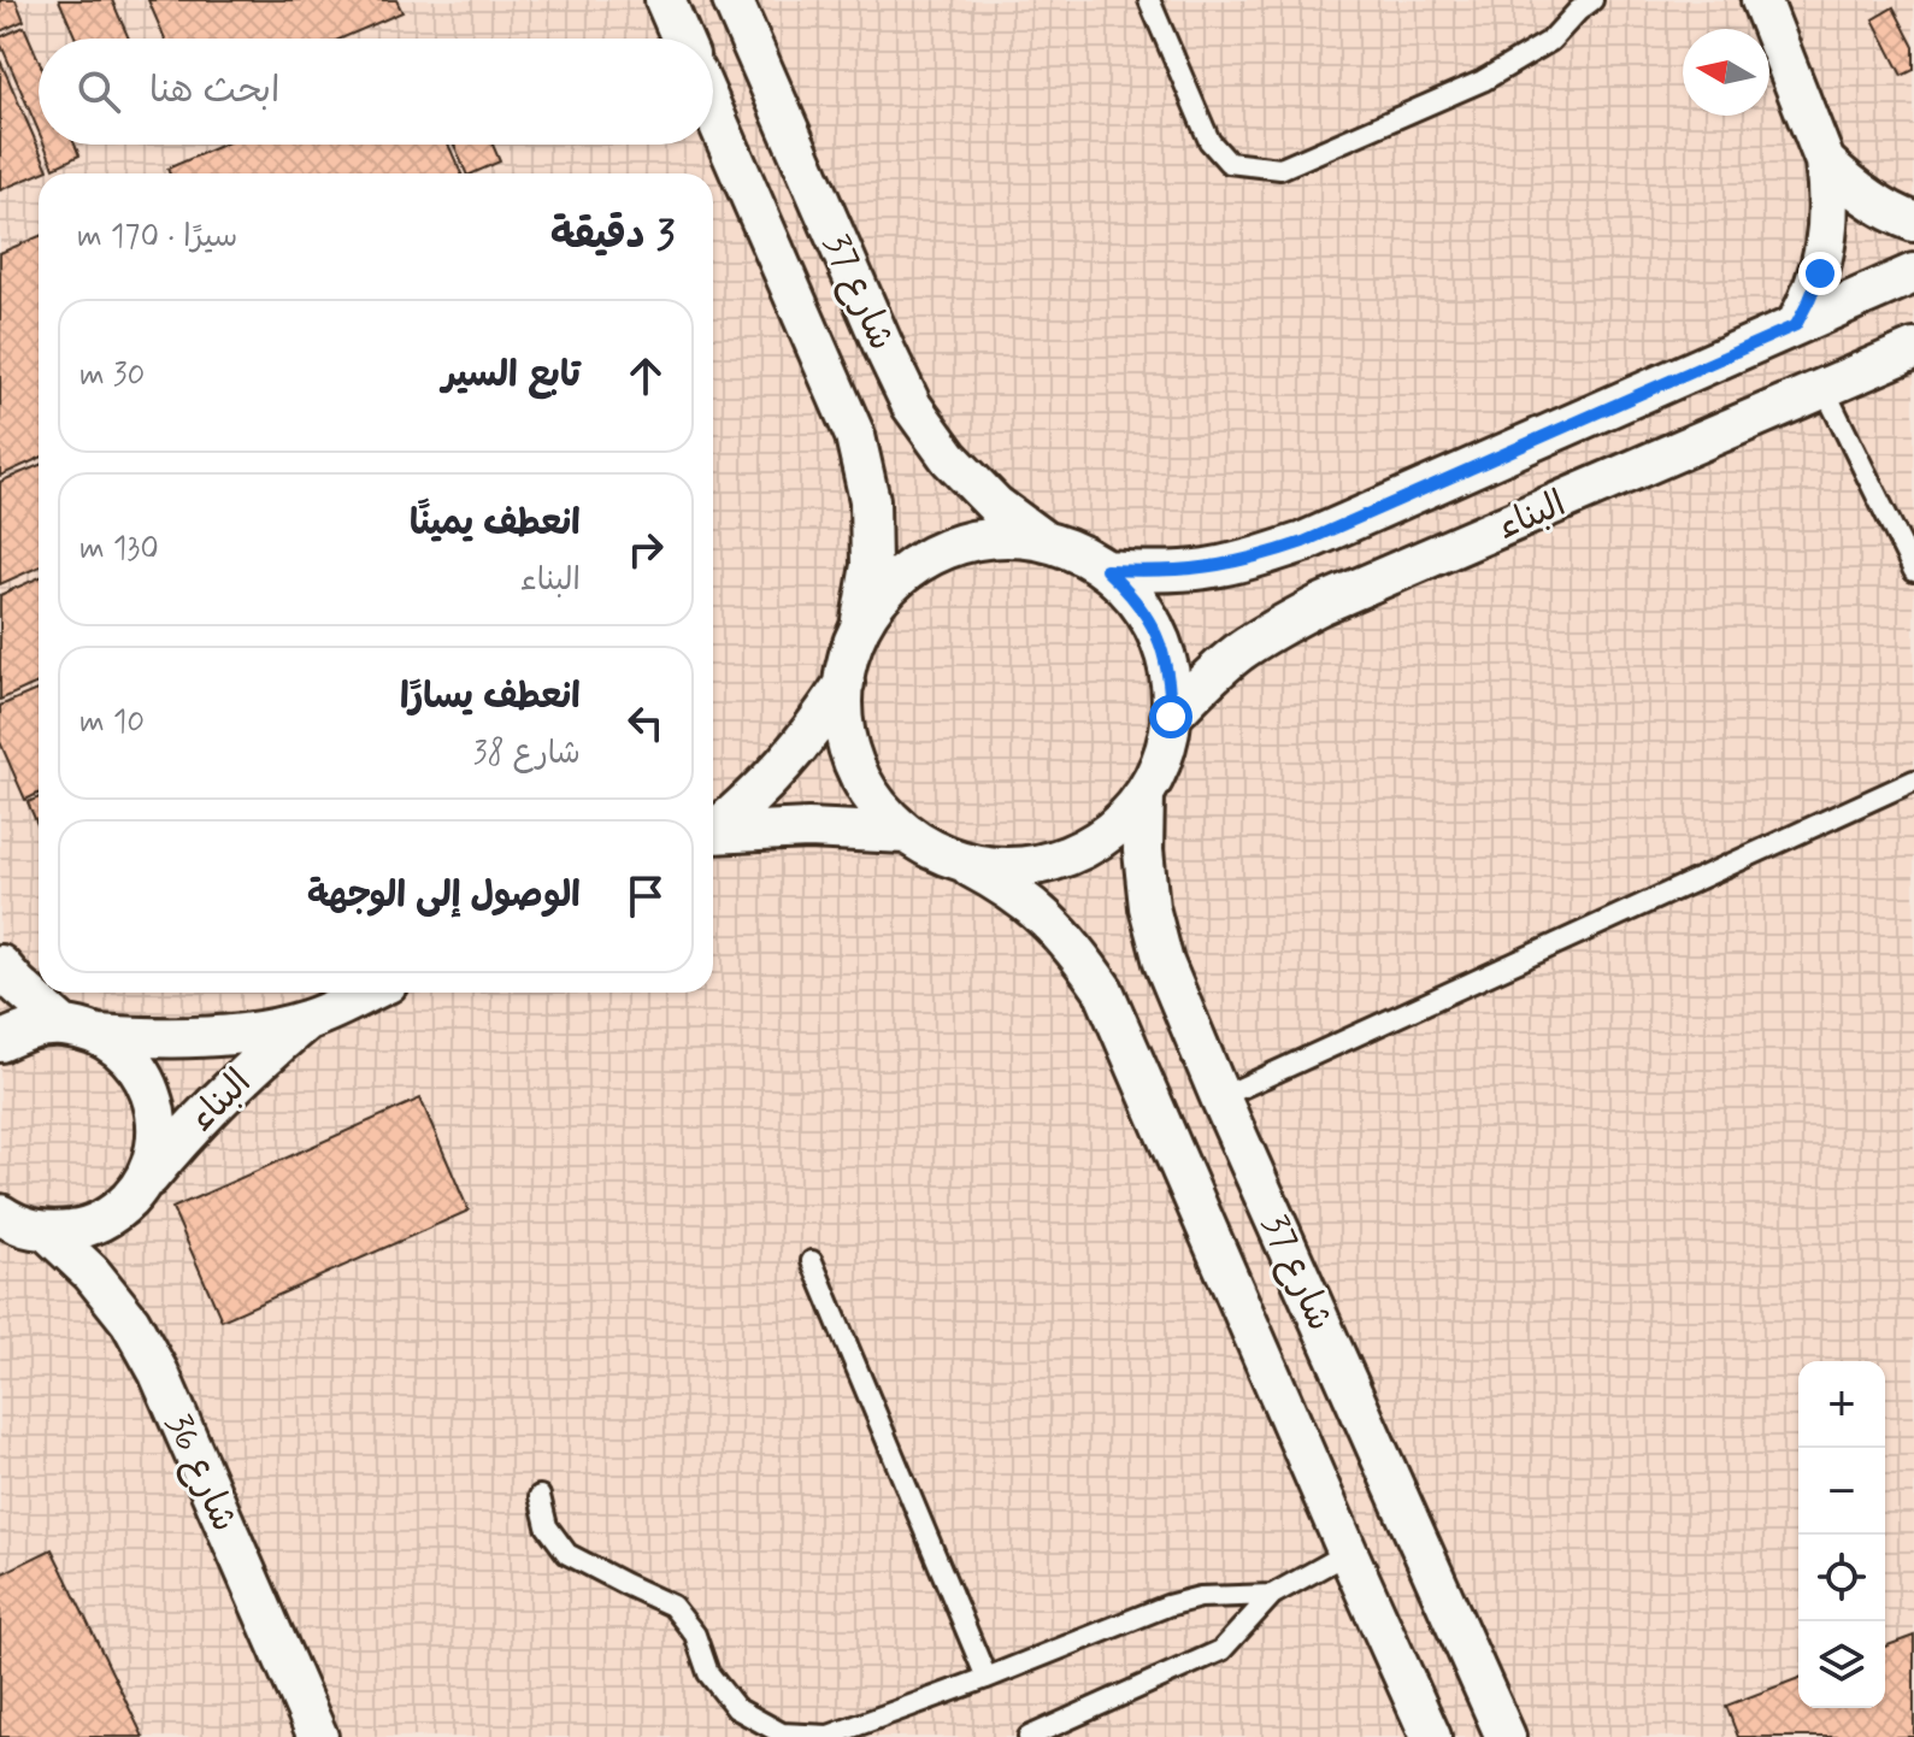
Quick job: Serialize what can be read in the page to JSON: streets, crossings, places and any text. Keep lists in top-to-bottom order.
{
  "streets": {
    "street": ["شارع 37", "البناء", "شارع 36"]
  },
  "crossings": [
    ["شارع 37", "البناء"],
    ["البناء", "شارع 36"]
  ],
  "north": "left",
  "page": {
    "search": "ابحث هنا",
    "heading": ["3 دقيقة", "سيرًا · 170 m"],
    "list": [
      ["تابع السير", "30 m"],
      ["انعطف يمينًا", "البناء", "130 m"],
      ["انعطف يسارًا", "شارع 38", "10 m"],
      "الوصول إلى الوجهة"
    ],
    "map_buttons": ["+", "−"]
  }
}
